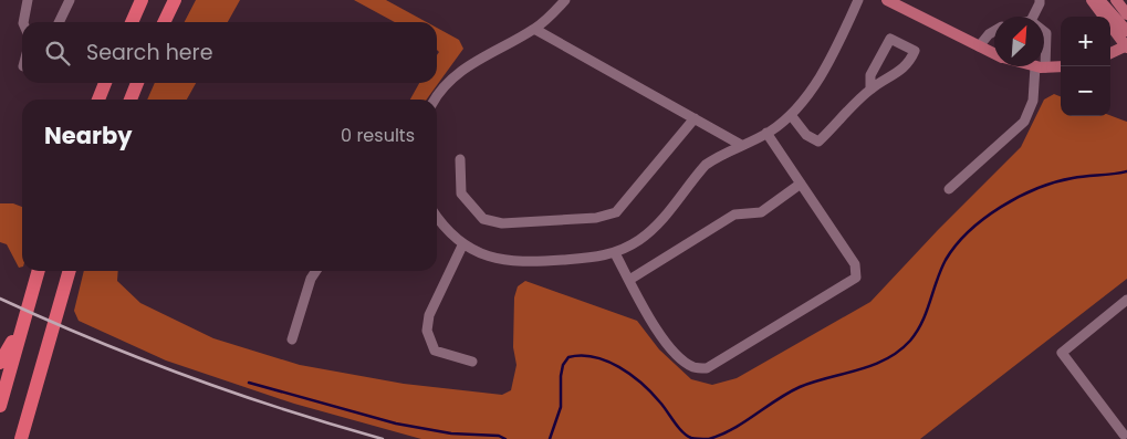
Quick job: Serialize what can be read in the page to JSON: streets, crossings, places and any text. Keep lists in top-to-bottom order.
{
  "north": "top right",
  "page": {
    "map_buttons": ["+", "−"],
    "search": "Search here",
    "heading": ["Nearby", "0 results"]
  }
}
